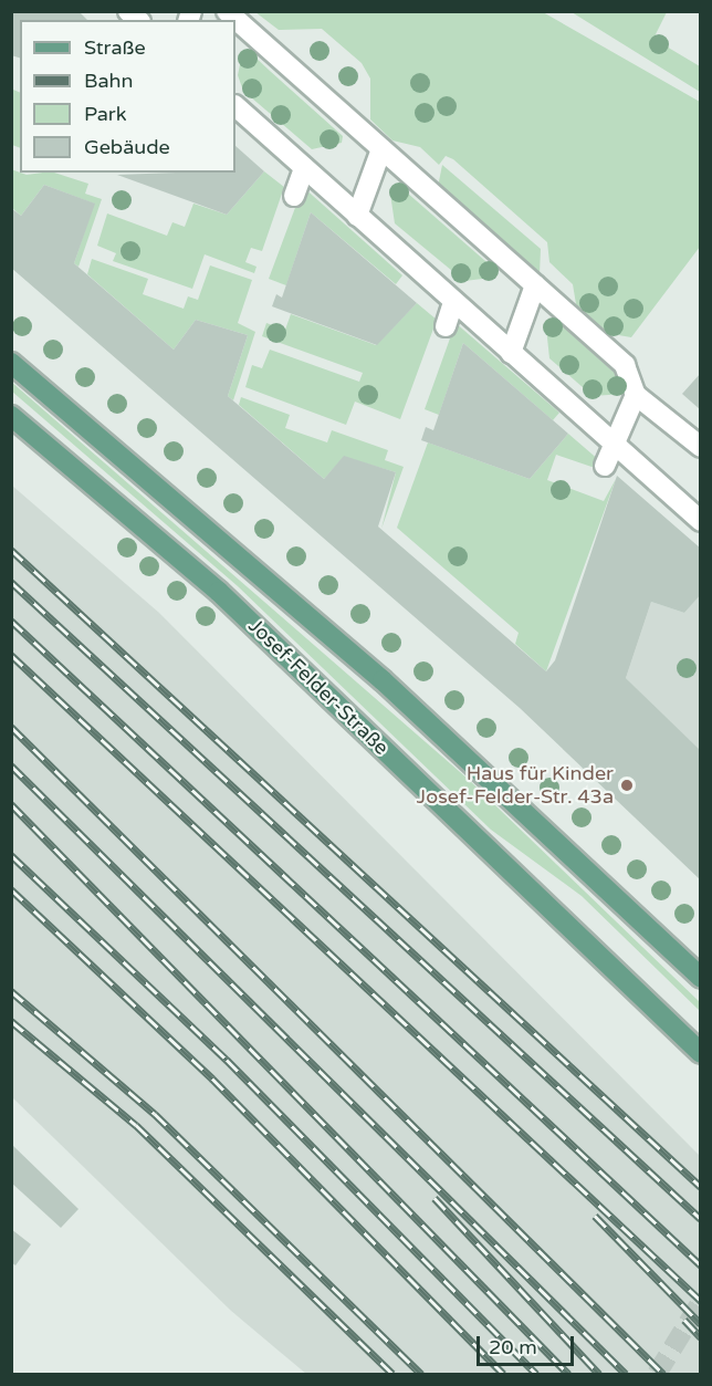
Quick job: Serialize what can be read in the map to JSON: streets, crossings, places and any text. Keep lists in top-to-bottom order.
{
  "streets": {
    "main road": ["Josef-Felder-Straße"]
  },
  "places": ["Haus für Kinder Josef-Felder-Str. 43a"],
  "legend": [
    "Straße",
    "Bahn",
    "Park",
    "Gebäude"
  ],
  "scale_bar": "20 m"
}
